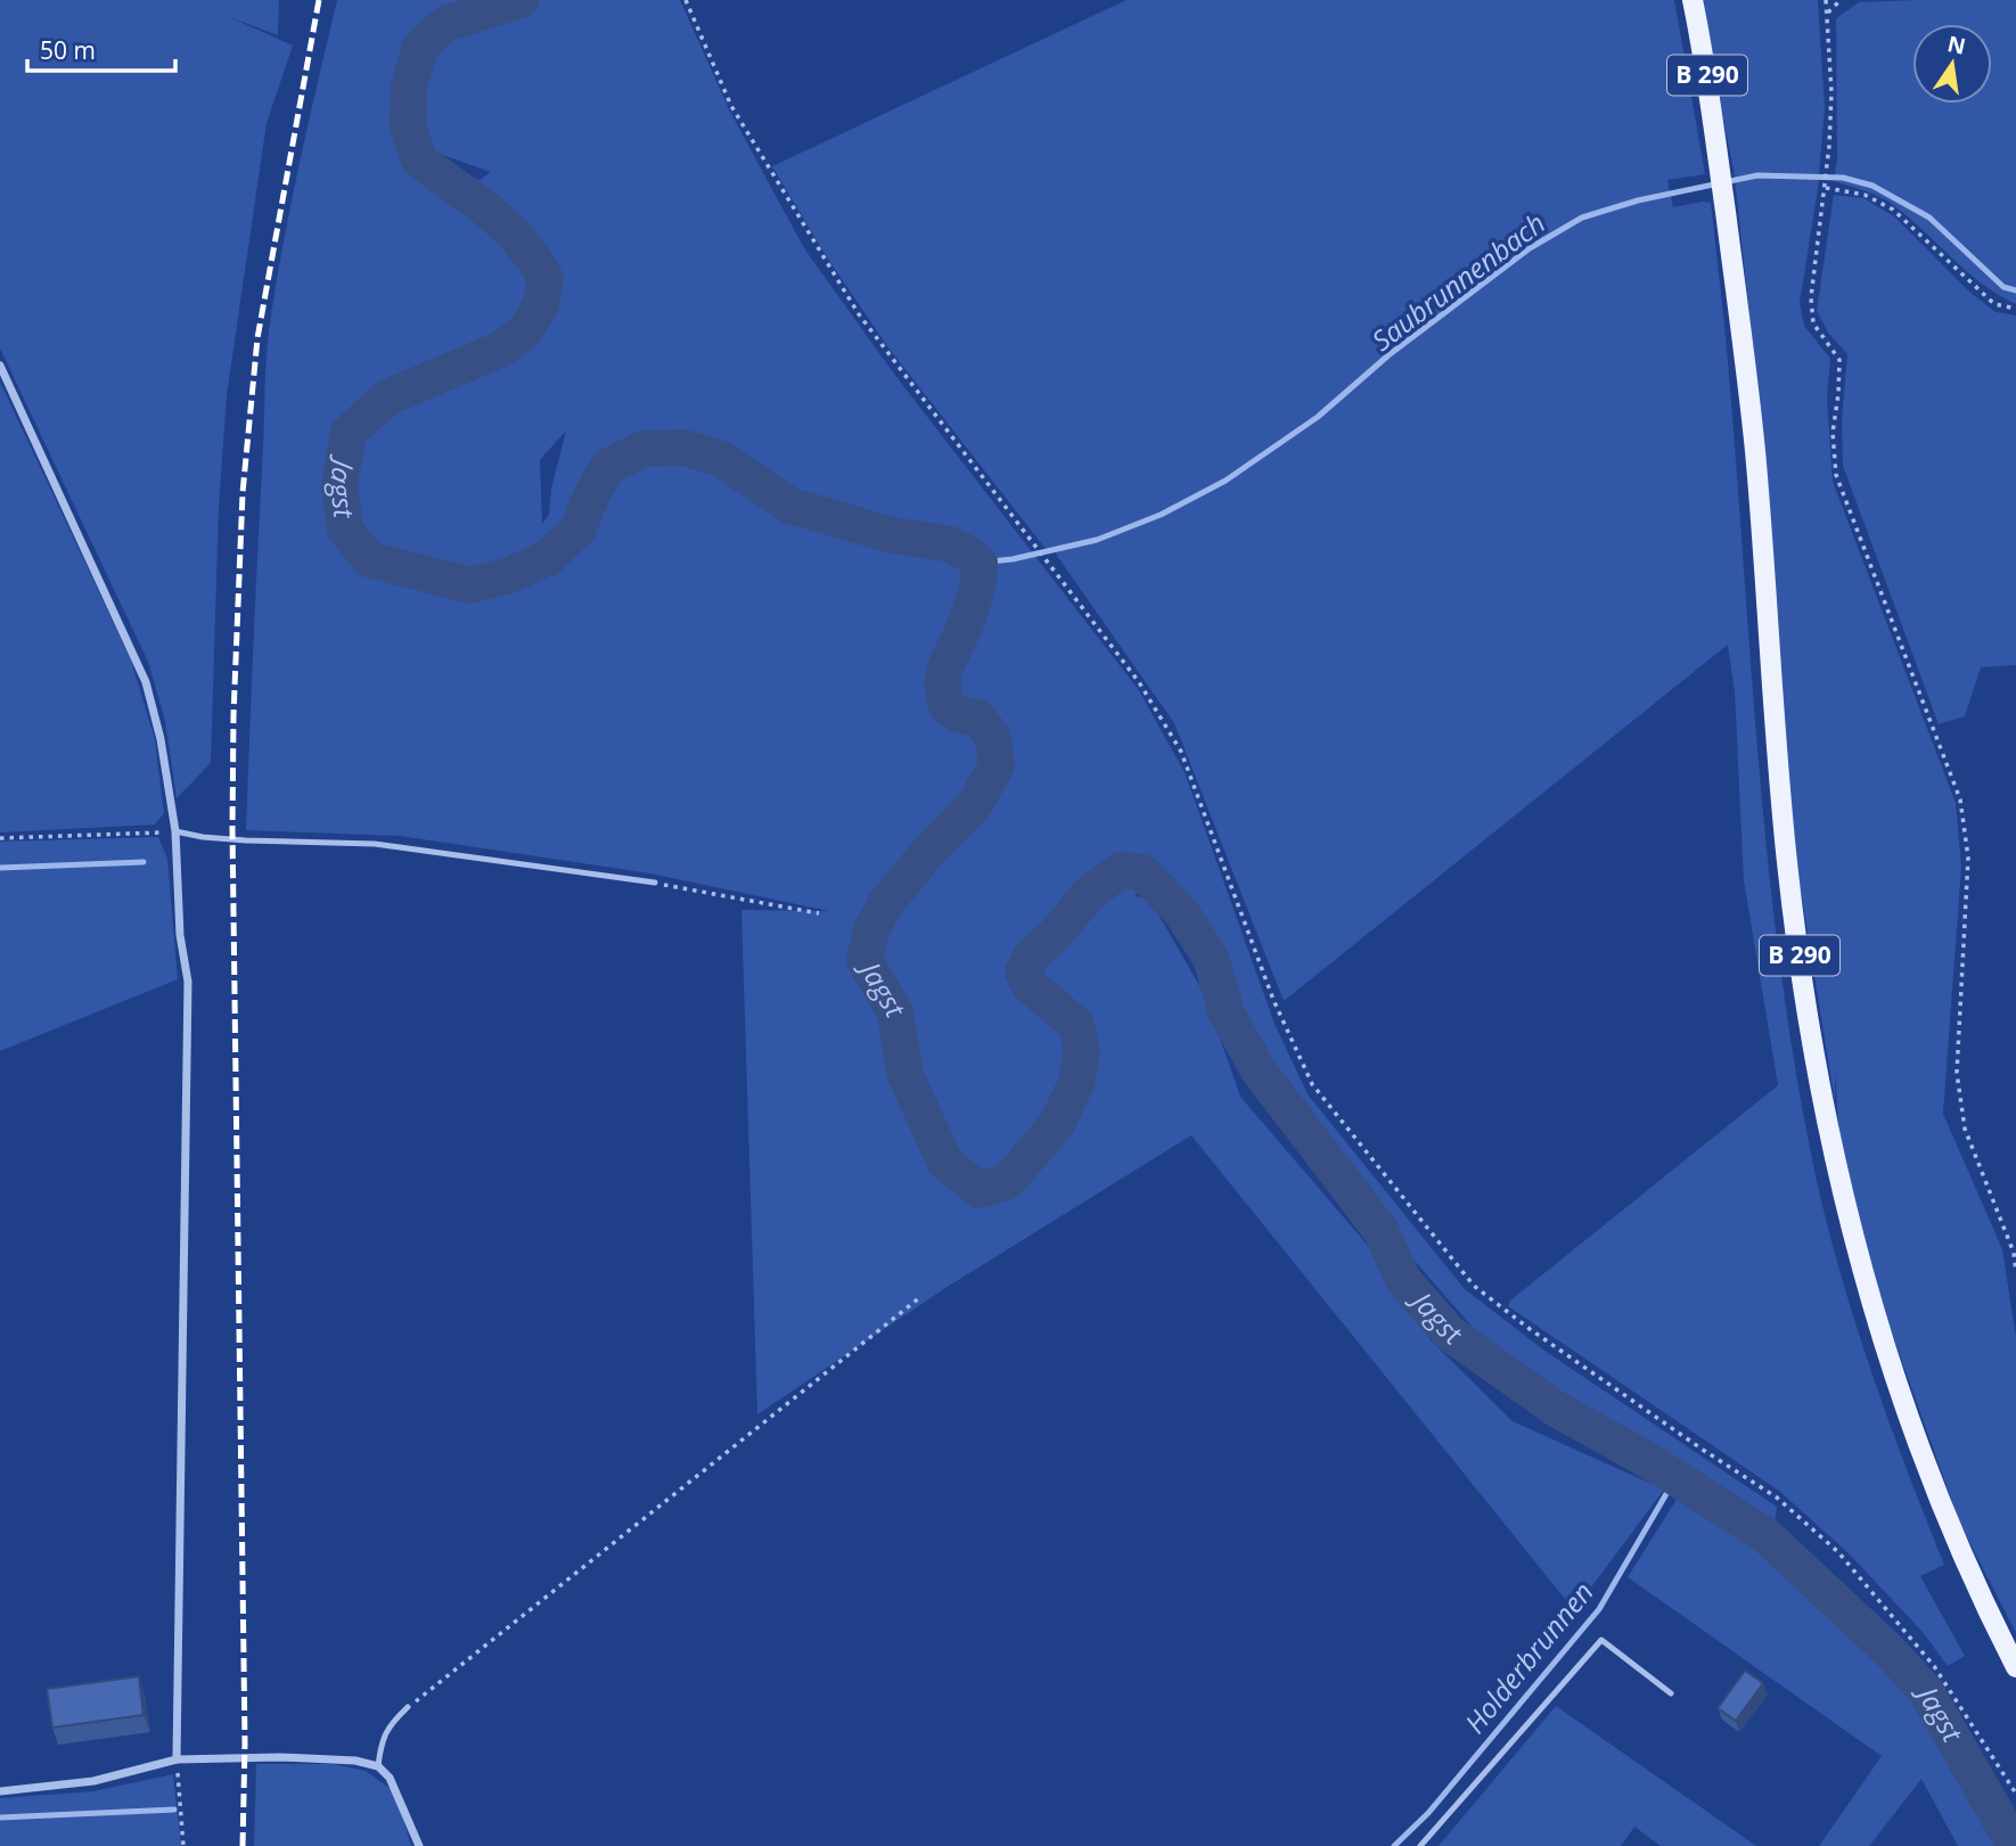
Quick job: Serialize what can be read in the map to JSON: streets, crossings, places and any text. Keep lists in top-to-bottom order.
{
  "streets": {
    "main road": ["B 290"]
  },
  "water": ["Saubrunnenbach", "Jagst", "Holderbrunnen"],
  "scale_bar": "50 m",
  "north": "top"
}
